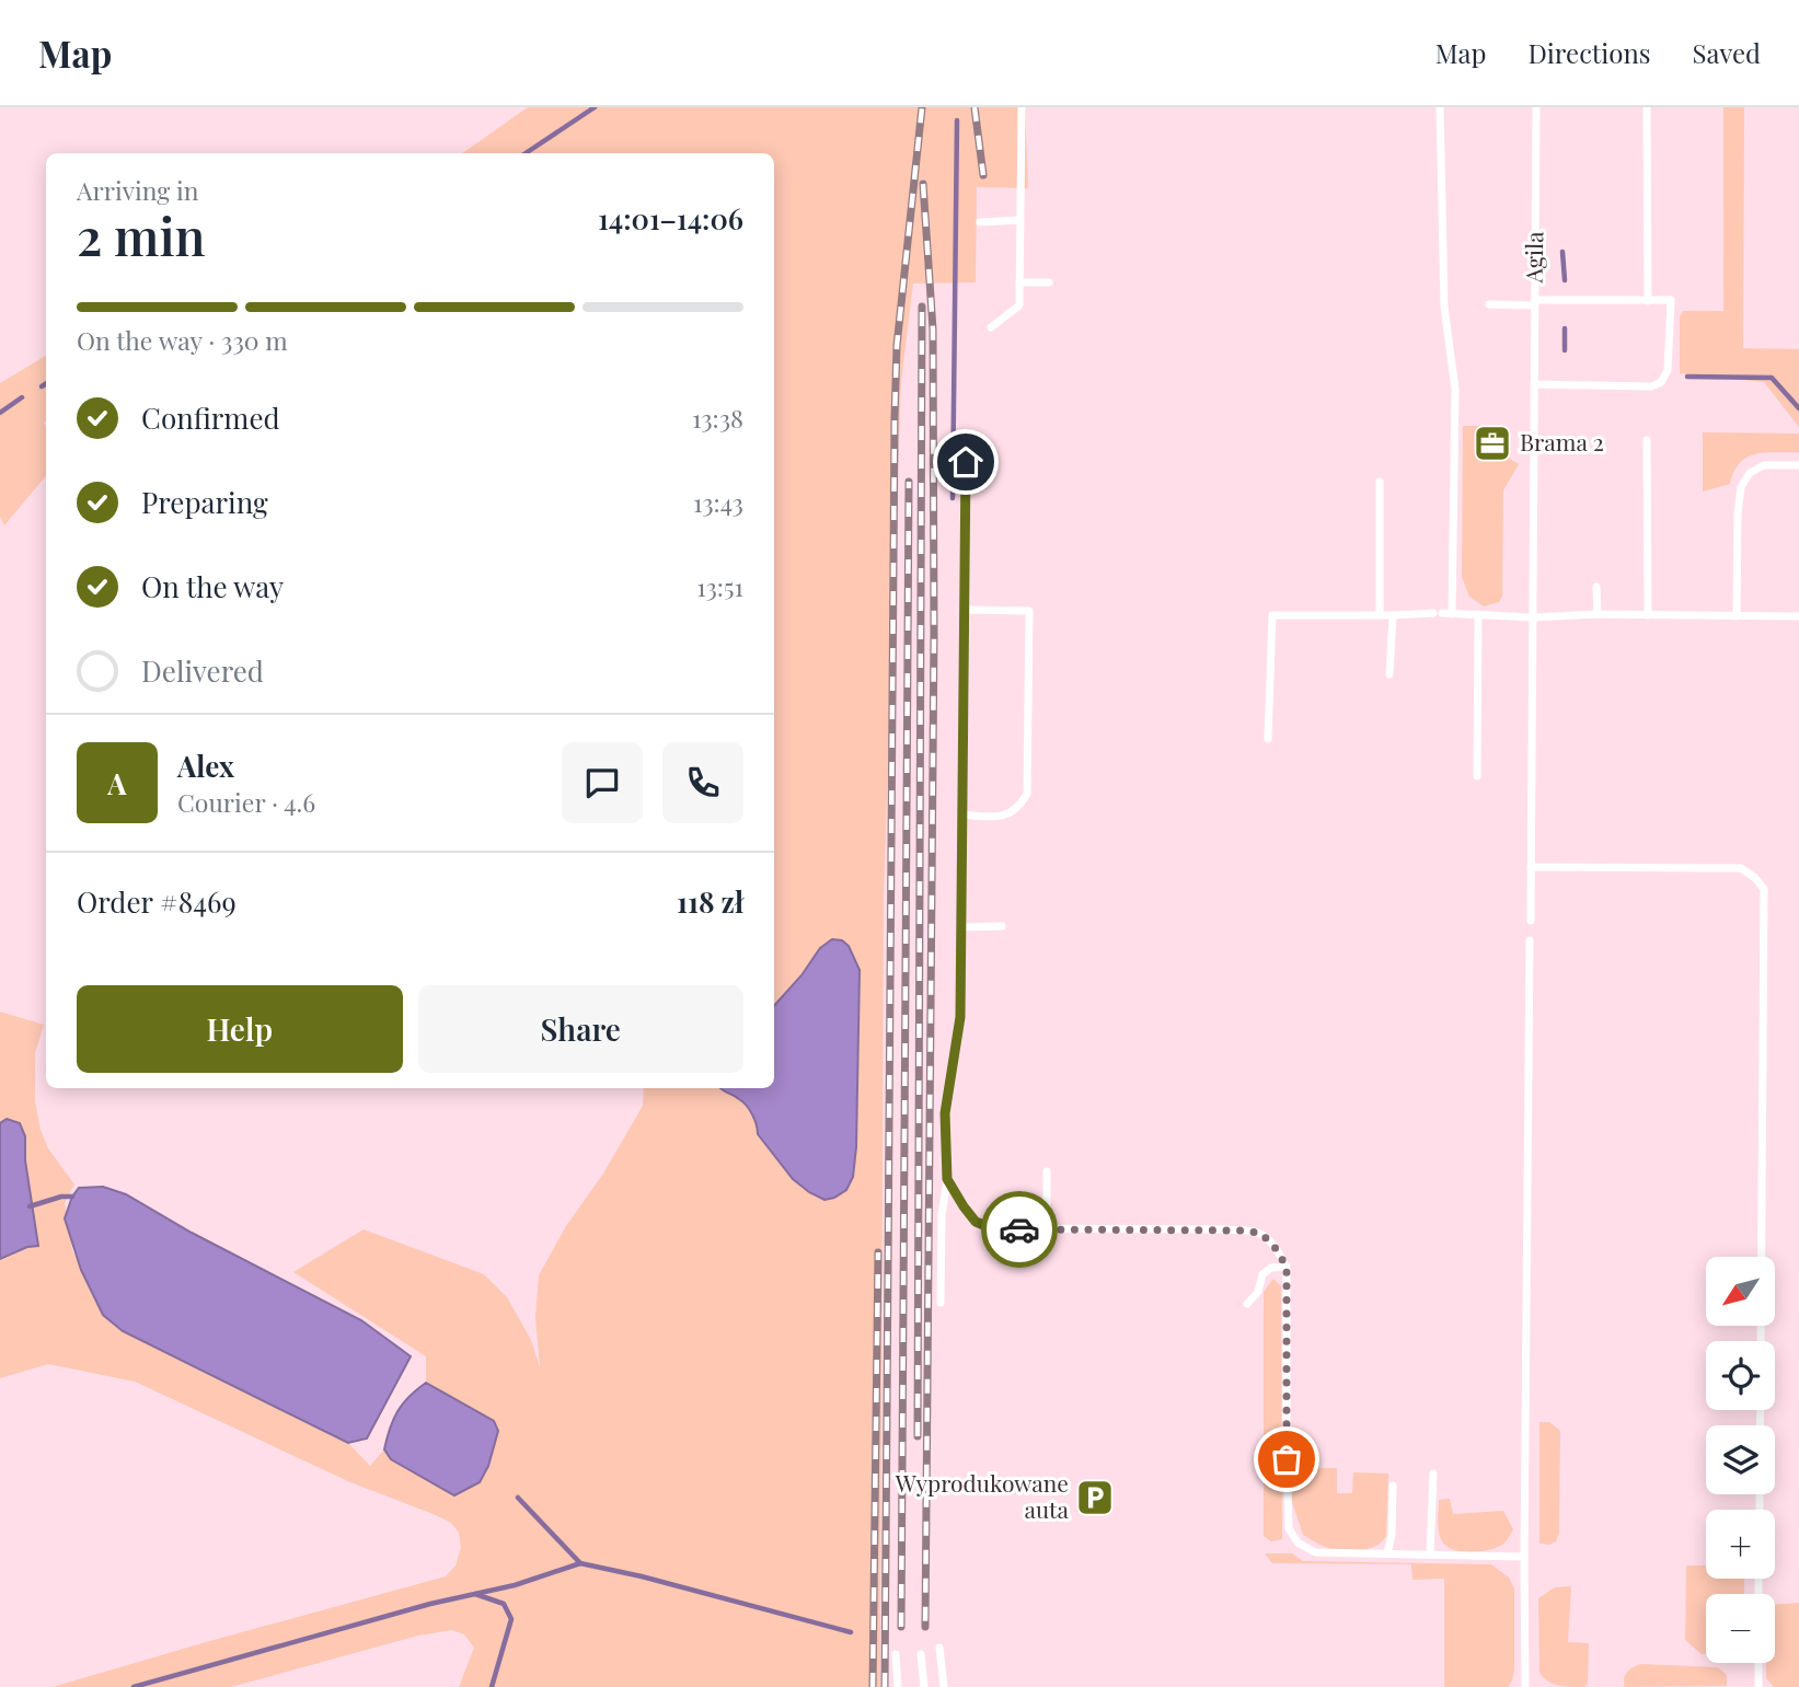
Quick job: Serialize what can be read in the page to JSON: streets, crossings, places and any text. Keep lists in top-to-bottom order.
{
  "streets": {
    "lane": ["Agila"]
  },
  "places": {
    "office": ["Brama 2"],
    "parking": ["Wyprodukowane auta"]
  },
  "north": "bottom left",
  "page": {
    "header": "Map",
    "nav": ["Map", "Directions", "Saved"],
    "heading": ["2 min", "Arriving in", "14:01–14:06"],
    "panel": [
      "Alex",
      "Courier · 4.6",
      "Order #8469",
      "118 zł"
    ],
    "bar": "On the way · 330 m",
    "list": [
      ["Confirmed", "13:38"],
      ["Preparing", "13:43"],
      ["On the way", "13:51"],
      "Delivered"
    ],
    "round": "A",
    "buttons": ["Help", "Share"],
    "map_buttons": ["+", "−"]
  }
}
